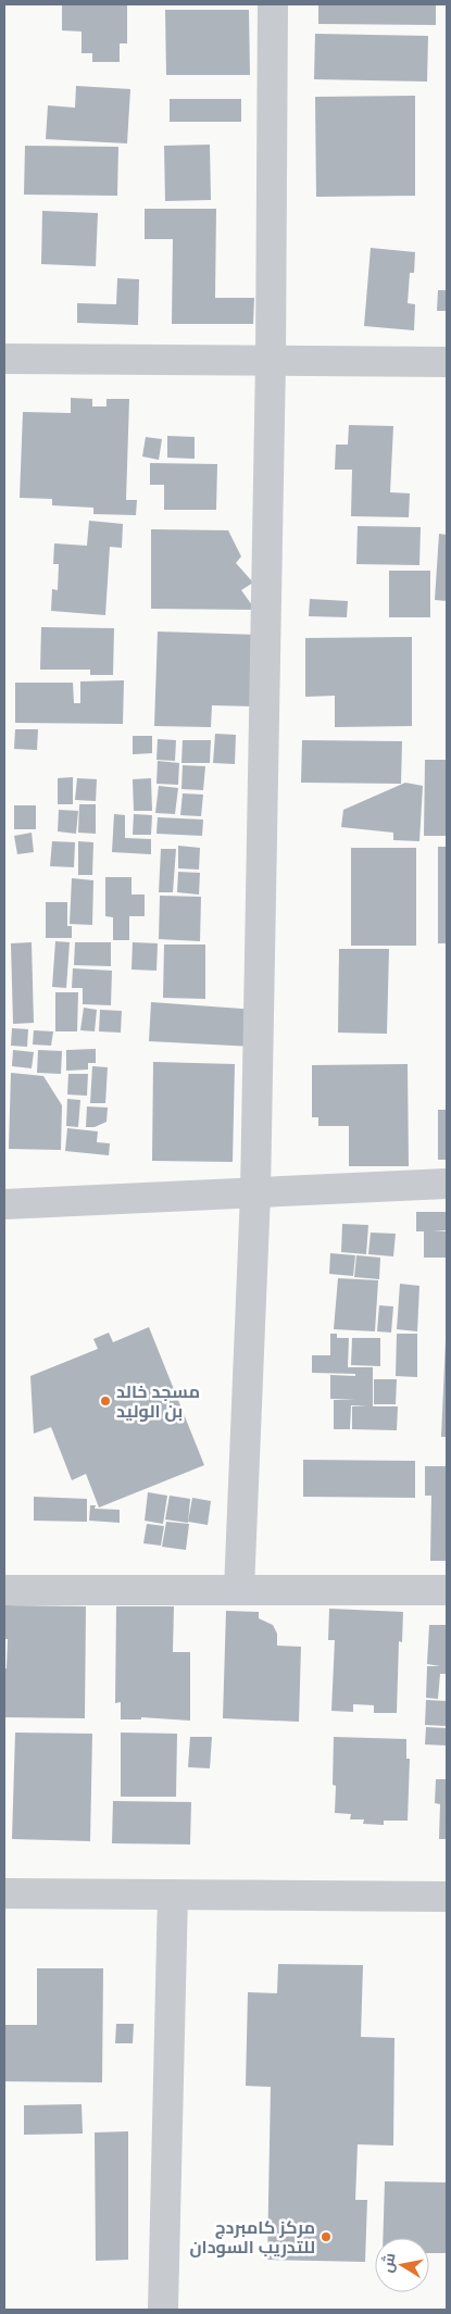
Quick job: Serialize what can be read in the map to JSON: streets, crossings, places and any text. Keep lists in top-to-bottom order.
{
  "places": ["مسجد خالد بن الوليد", "مركز كامبردج للتدريب السودان"],
  "north": "left"
}
